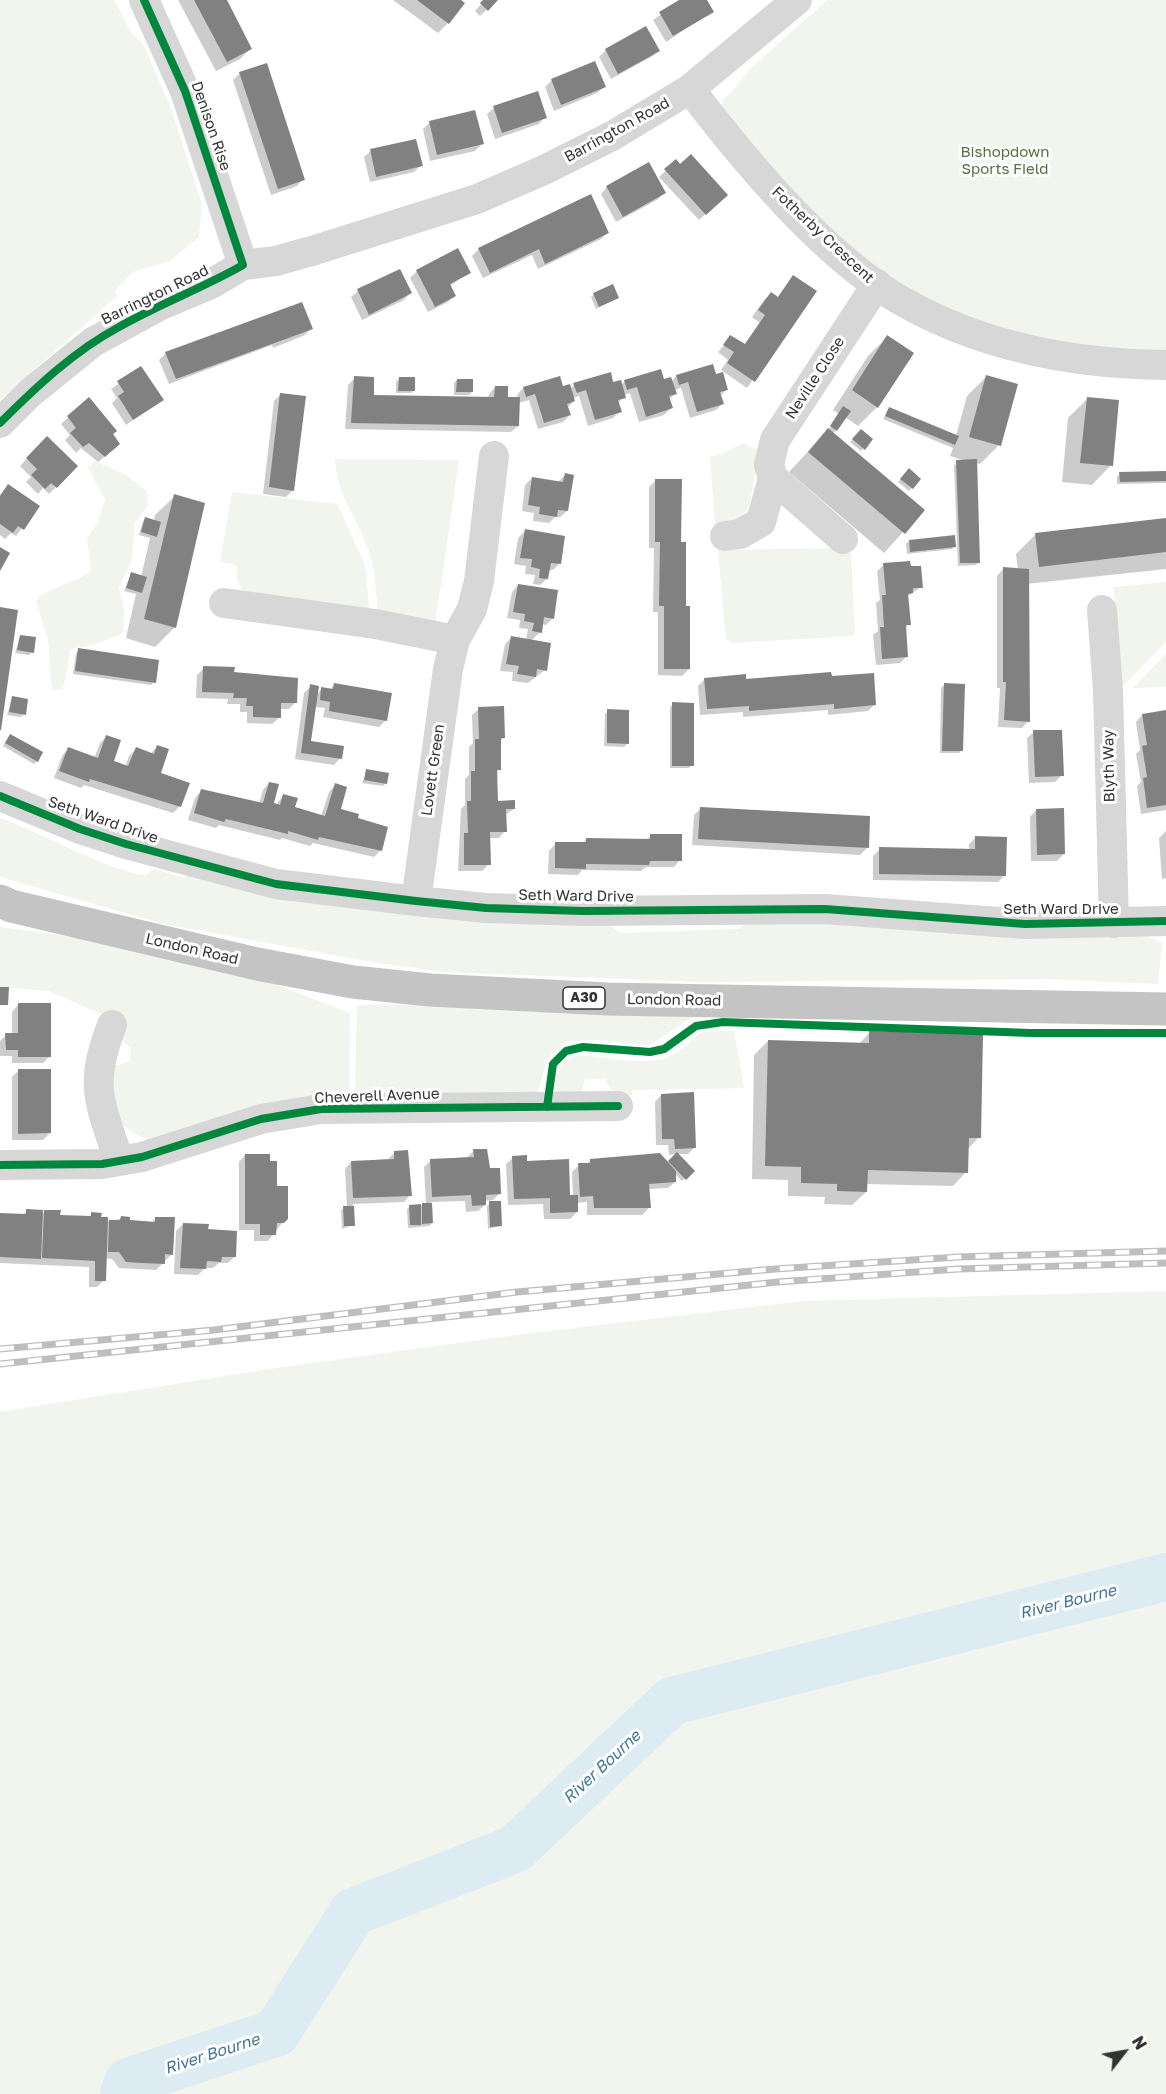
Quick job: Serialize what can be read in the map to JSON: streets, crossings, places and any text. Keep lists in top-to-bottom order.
{
  "streets": {
    "highway": ["London Road", "A30"],
    "street": [
      "Denison Rise",
      "Barrington Road",
      "Fotherby Crescent",
      "Neville Close",
      "Blyth Way",
      "Lovett Green",
      "Seth Ward Drive",
      "Cheverell Avenue"
    ]
  },
  "crossings": [
    ["Denison Rise", "Barrington Road"],
    ["Barrington Road", "Fotherby Crescent"],
    ["Fotherby Crescent", "Neville Close"],
    ["Blyth Way", "Seth Ward Drive"],
    ["Lovett Green", "Seth Ward Drive"]
  ],
  "water": ["River Bourne"],
  "parks": ["Bishopdown Sports Field"],
  "north": "top right"
}
